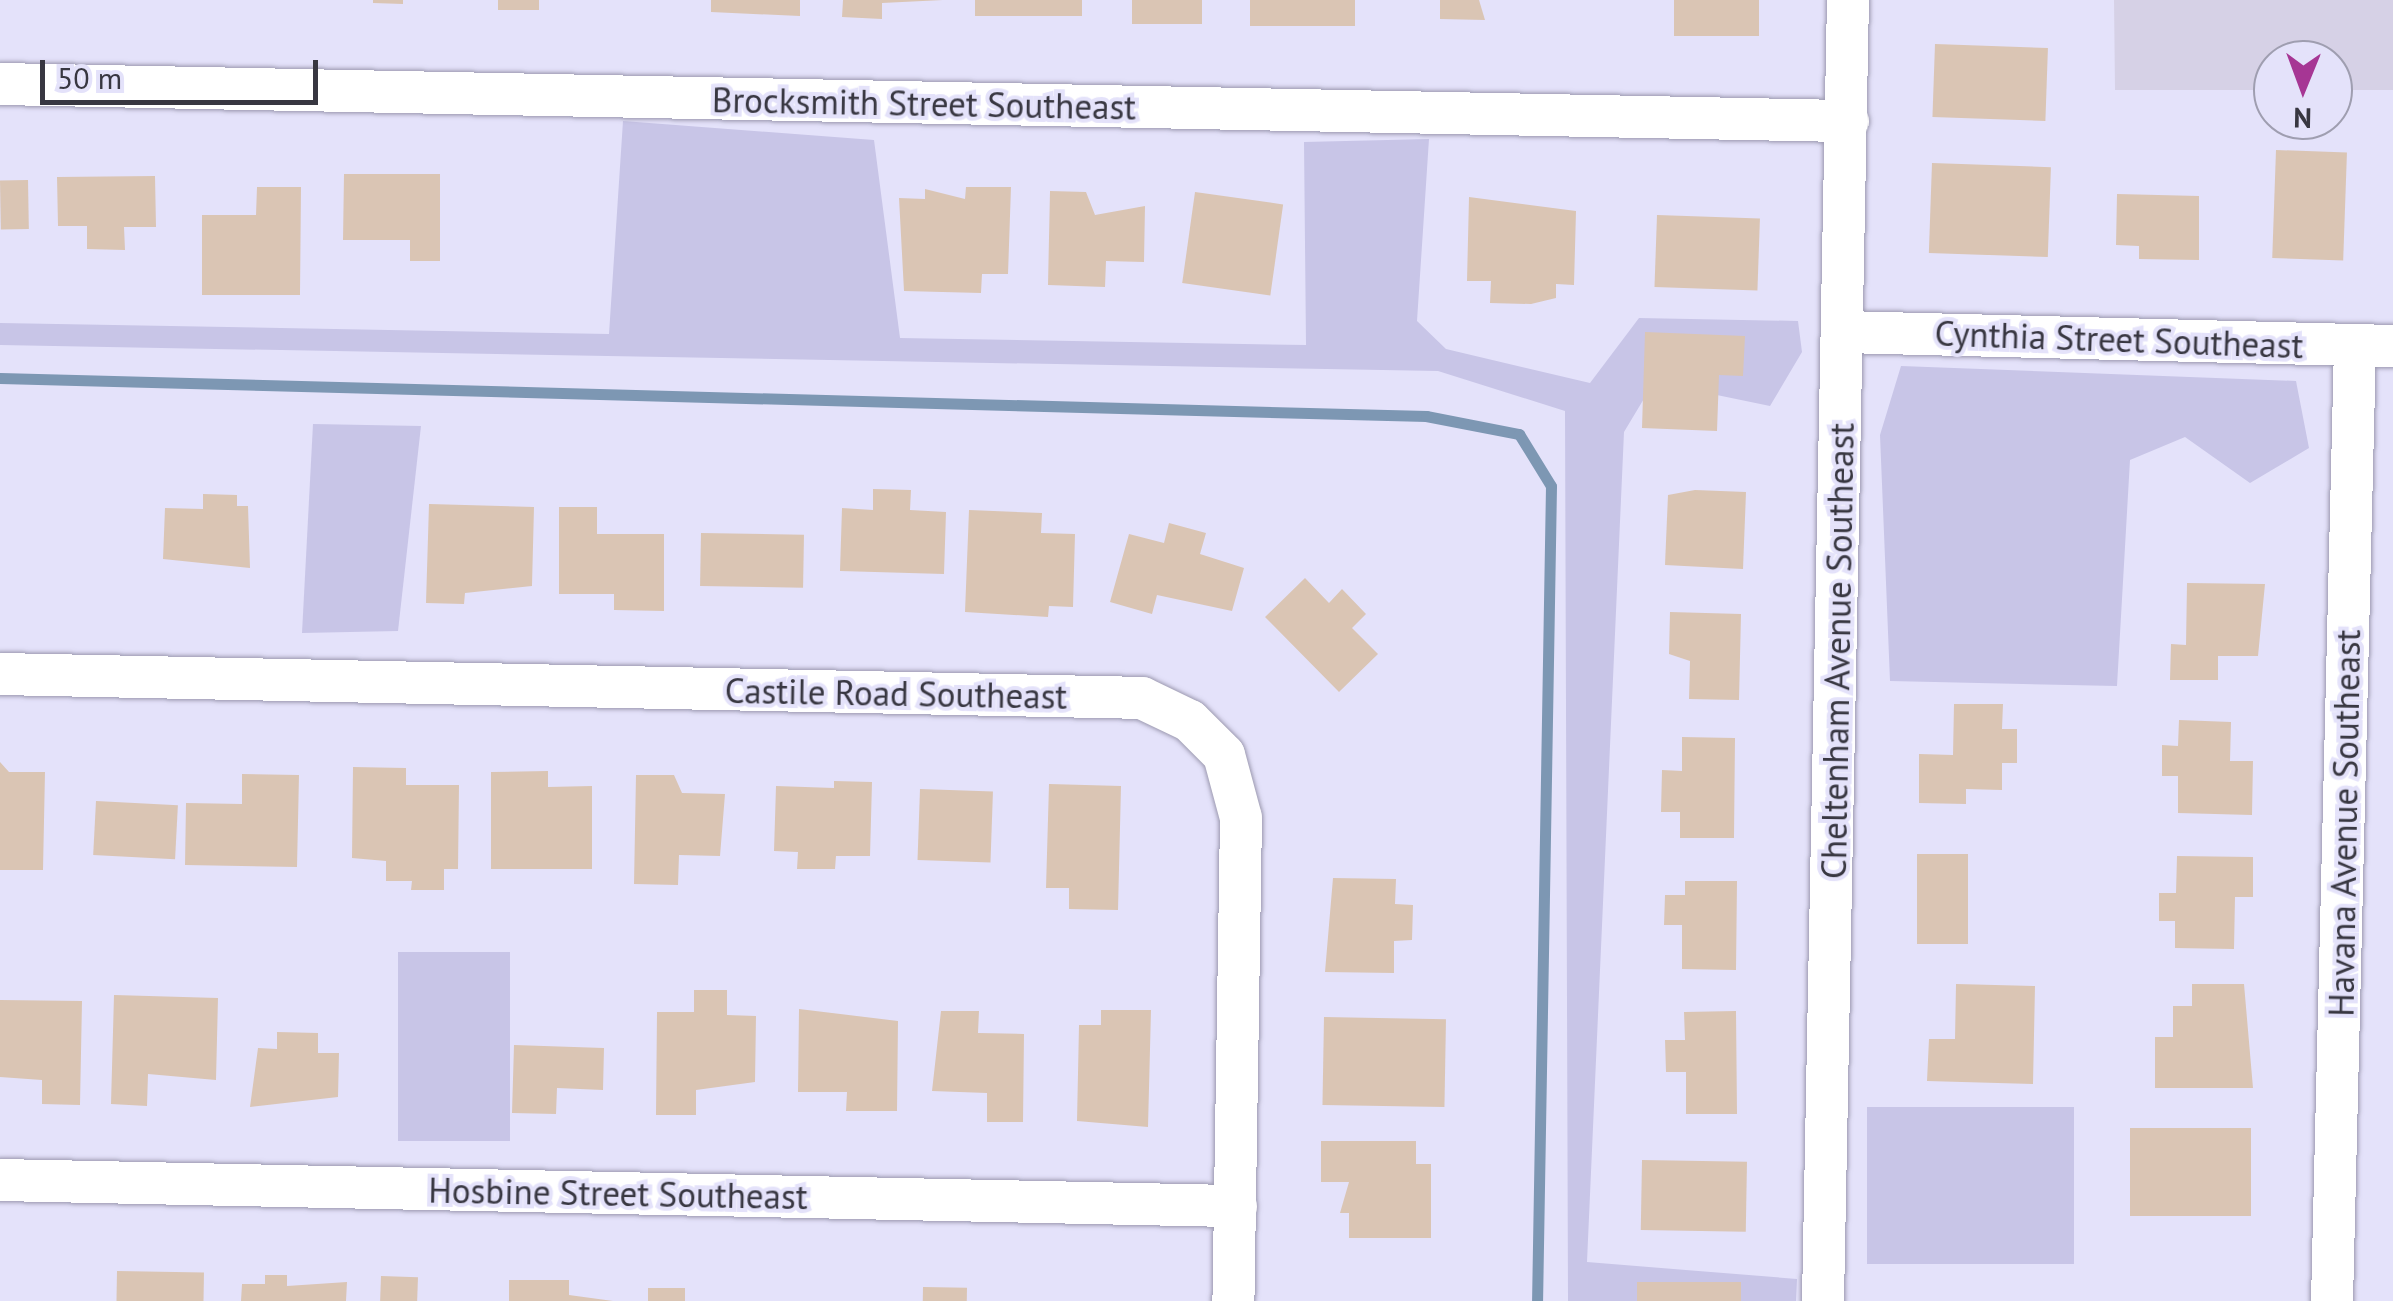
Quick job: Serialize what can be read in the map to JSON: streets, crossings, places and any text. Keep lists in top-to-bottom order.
{
  "streets": {
    "street": [
      "Brocksmith Street Southeast",
      "Cynthia Street Southeast",
      "Cheltenham Avenue Southeast",
      "Castile Road Southeast",
      "Havana Avenue Southeast",
      "Hosbine Street Southeast"
    ]
  },
  "crossings": [
    ["Brocksmith Street Southeast", "Cheltenham Avenue Southeast"],
    ["Cynthia Street Southeast", "Cheltenham Avenue Southeast"],
    ["Cynthia Street Southeast", "Havana Avenue Southeast"],
    ["Castile Road Southeast", "Hosbine Street Southeast"]
  ],
  "scale_bar": "50 m",
  "north": "bottom"
}
